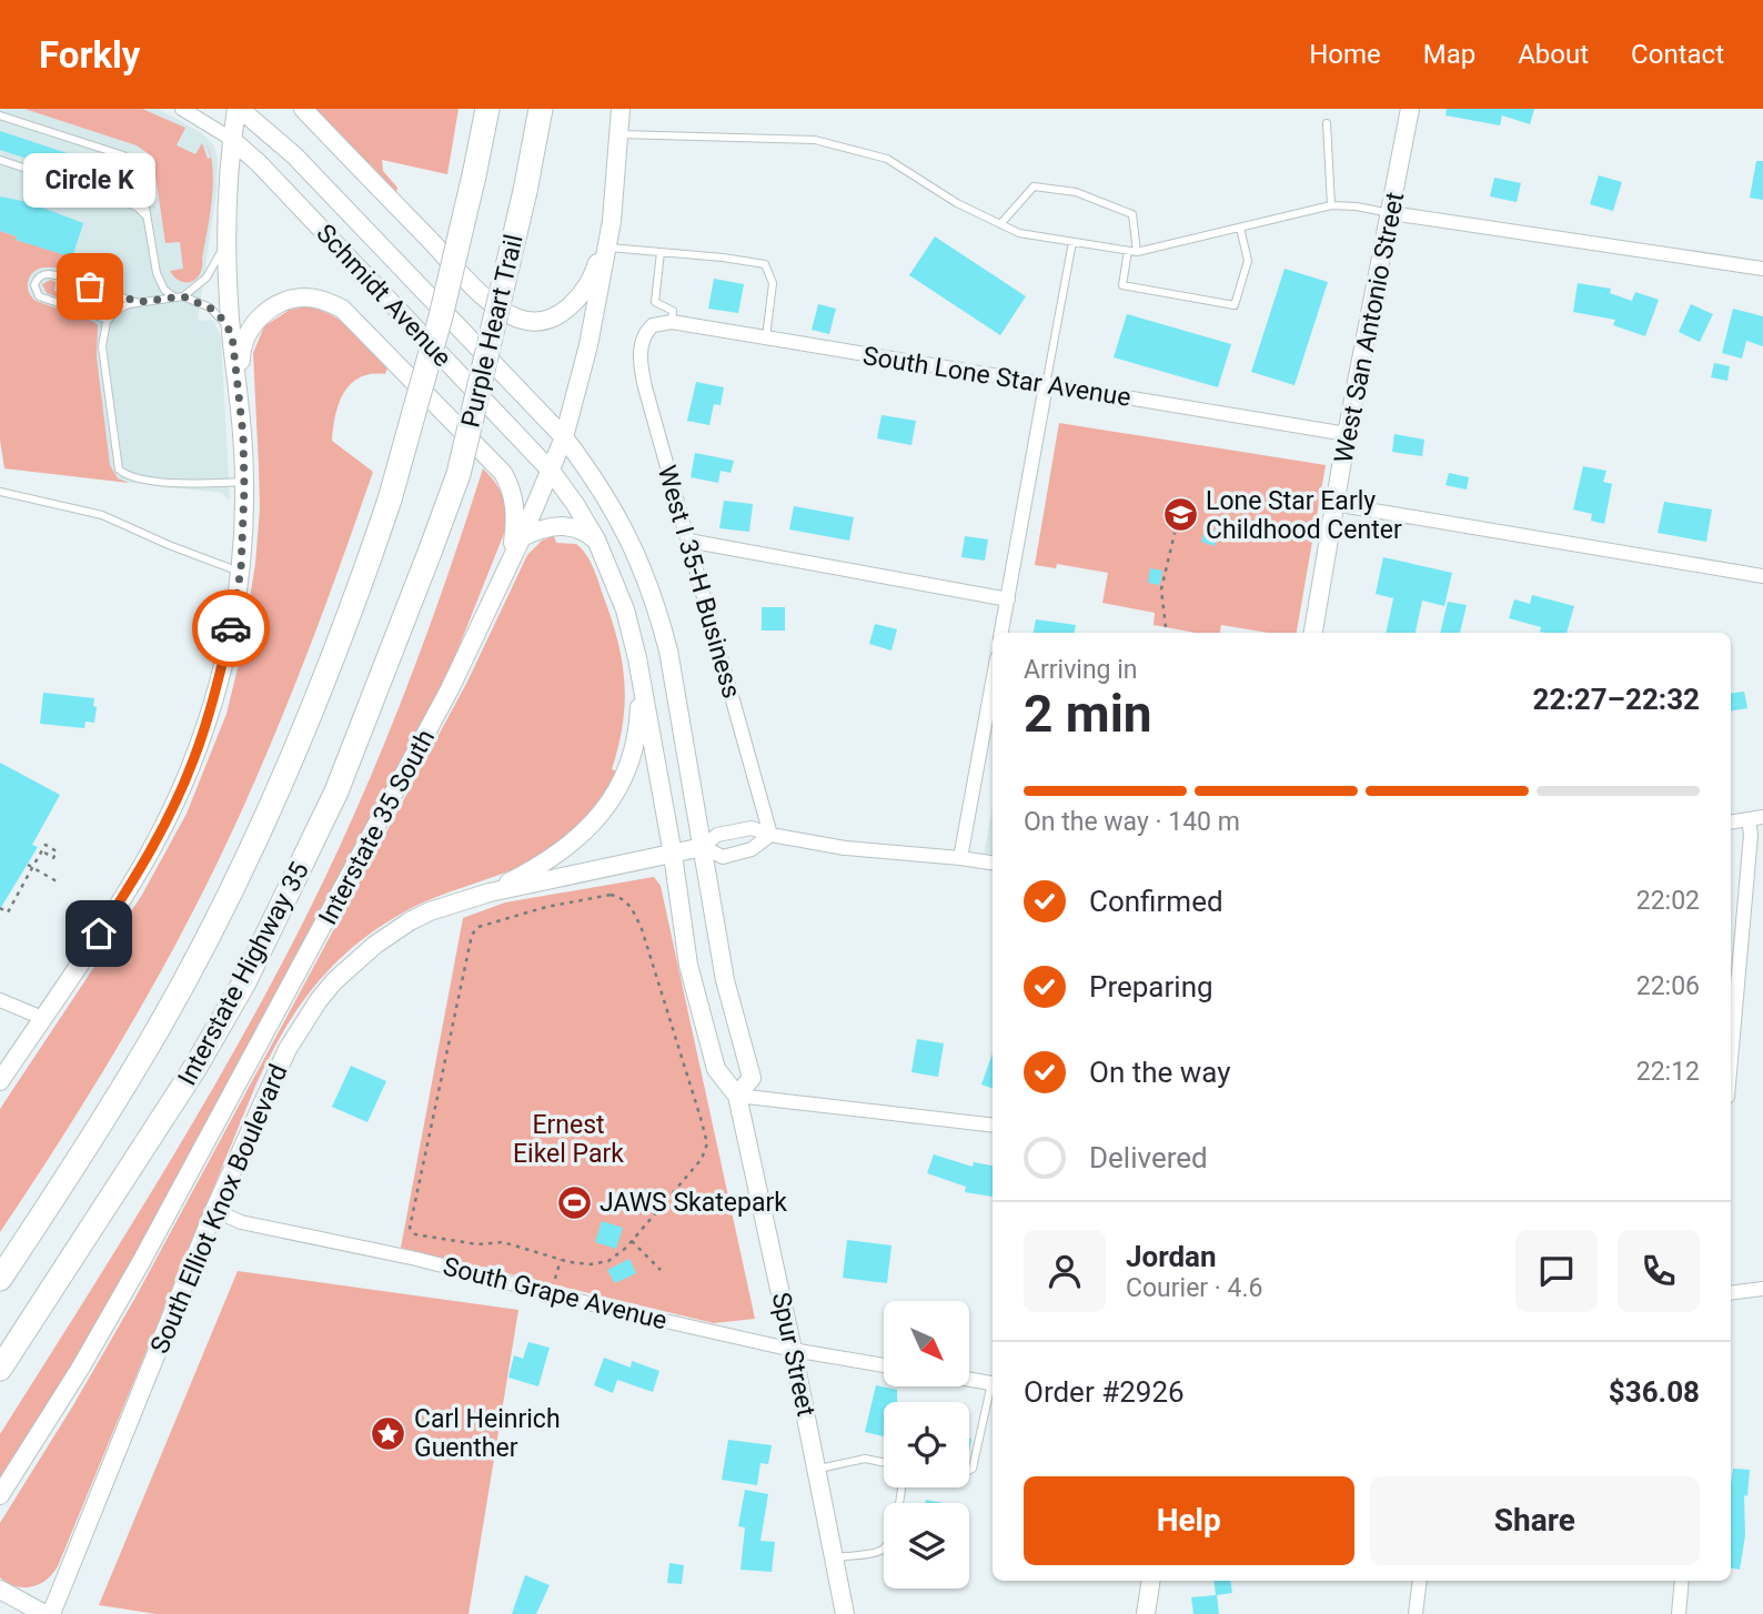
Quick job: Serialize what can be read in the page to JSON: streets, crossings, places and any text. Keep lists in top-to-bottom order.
{
  "streets": {
    "highway": ["Purple Heart Trail", "Interstate Highway 35"],
    "main road": [
      "Schmidt Avenue",
      "West San Antonio Street",
      "Interstate 35 South",
      "South Elliot Knox Boulevard",
      "Spur Street"
    ],
    "street": ["South Lone Star Avenue", "West I 35-H Business", "South Grape Avenue"]
  },
  "crossings": [
    ["Schmidt Avenue", "Interstate 35 South"],
    ["Schmidt Avenue", "Spur Street"],
    ["West San Antonio Street", "South Lone Star Avenue"],
    ["Purple Heart Trail", "Interstate Highway 35"],
    ["South Lone Star Avenue", "West I 35-H Business"],
    ["South Elliot Knox Boulevard", "South Grape Avenue"],
    ["South Grape Avenue", "Spur Street"]
  ],
  "parks": ["Ernest Eikel Park"],
  "places": {
    "other": ["Circle K"],
    "school or university": ["Lone Star Early Childhood Center"],
    "sports": ["JAWS Skatepark"],
    "place": ["Carl Heinrich Guenther"]
  },
  "north": "bottom right",
  "page": {
    "header": "Forkly",
    "nav": [
      "Home",
      "Map",
      "About",
      "Contact"
    ],
    "bubble": "Circle K",
    "heading": ["2 min", "Arriving in", "22:27–22:32"],
    "panel": [
      "Jordan",
      "Courier · 4.6",
      "Order #2926",
      "$36.08"
    ],
    "bar": "On the way · 140 m",
    "list": [
      ["Confirmed", "22:02"],
      ["Preparing", "22:06"],
      ["On the way", "22:12"],
      "Delivered"
    ],
    "buttons": ["Help", "Share"]
  }
}
